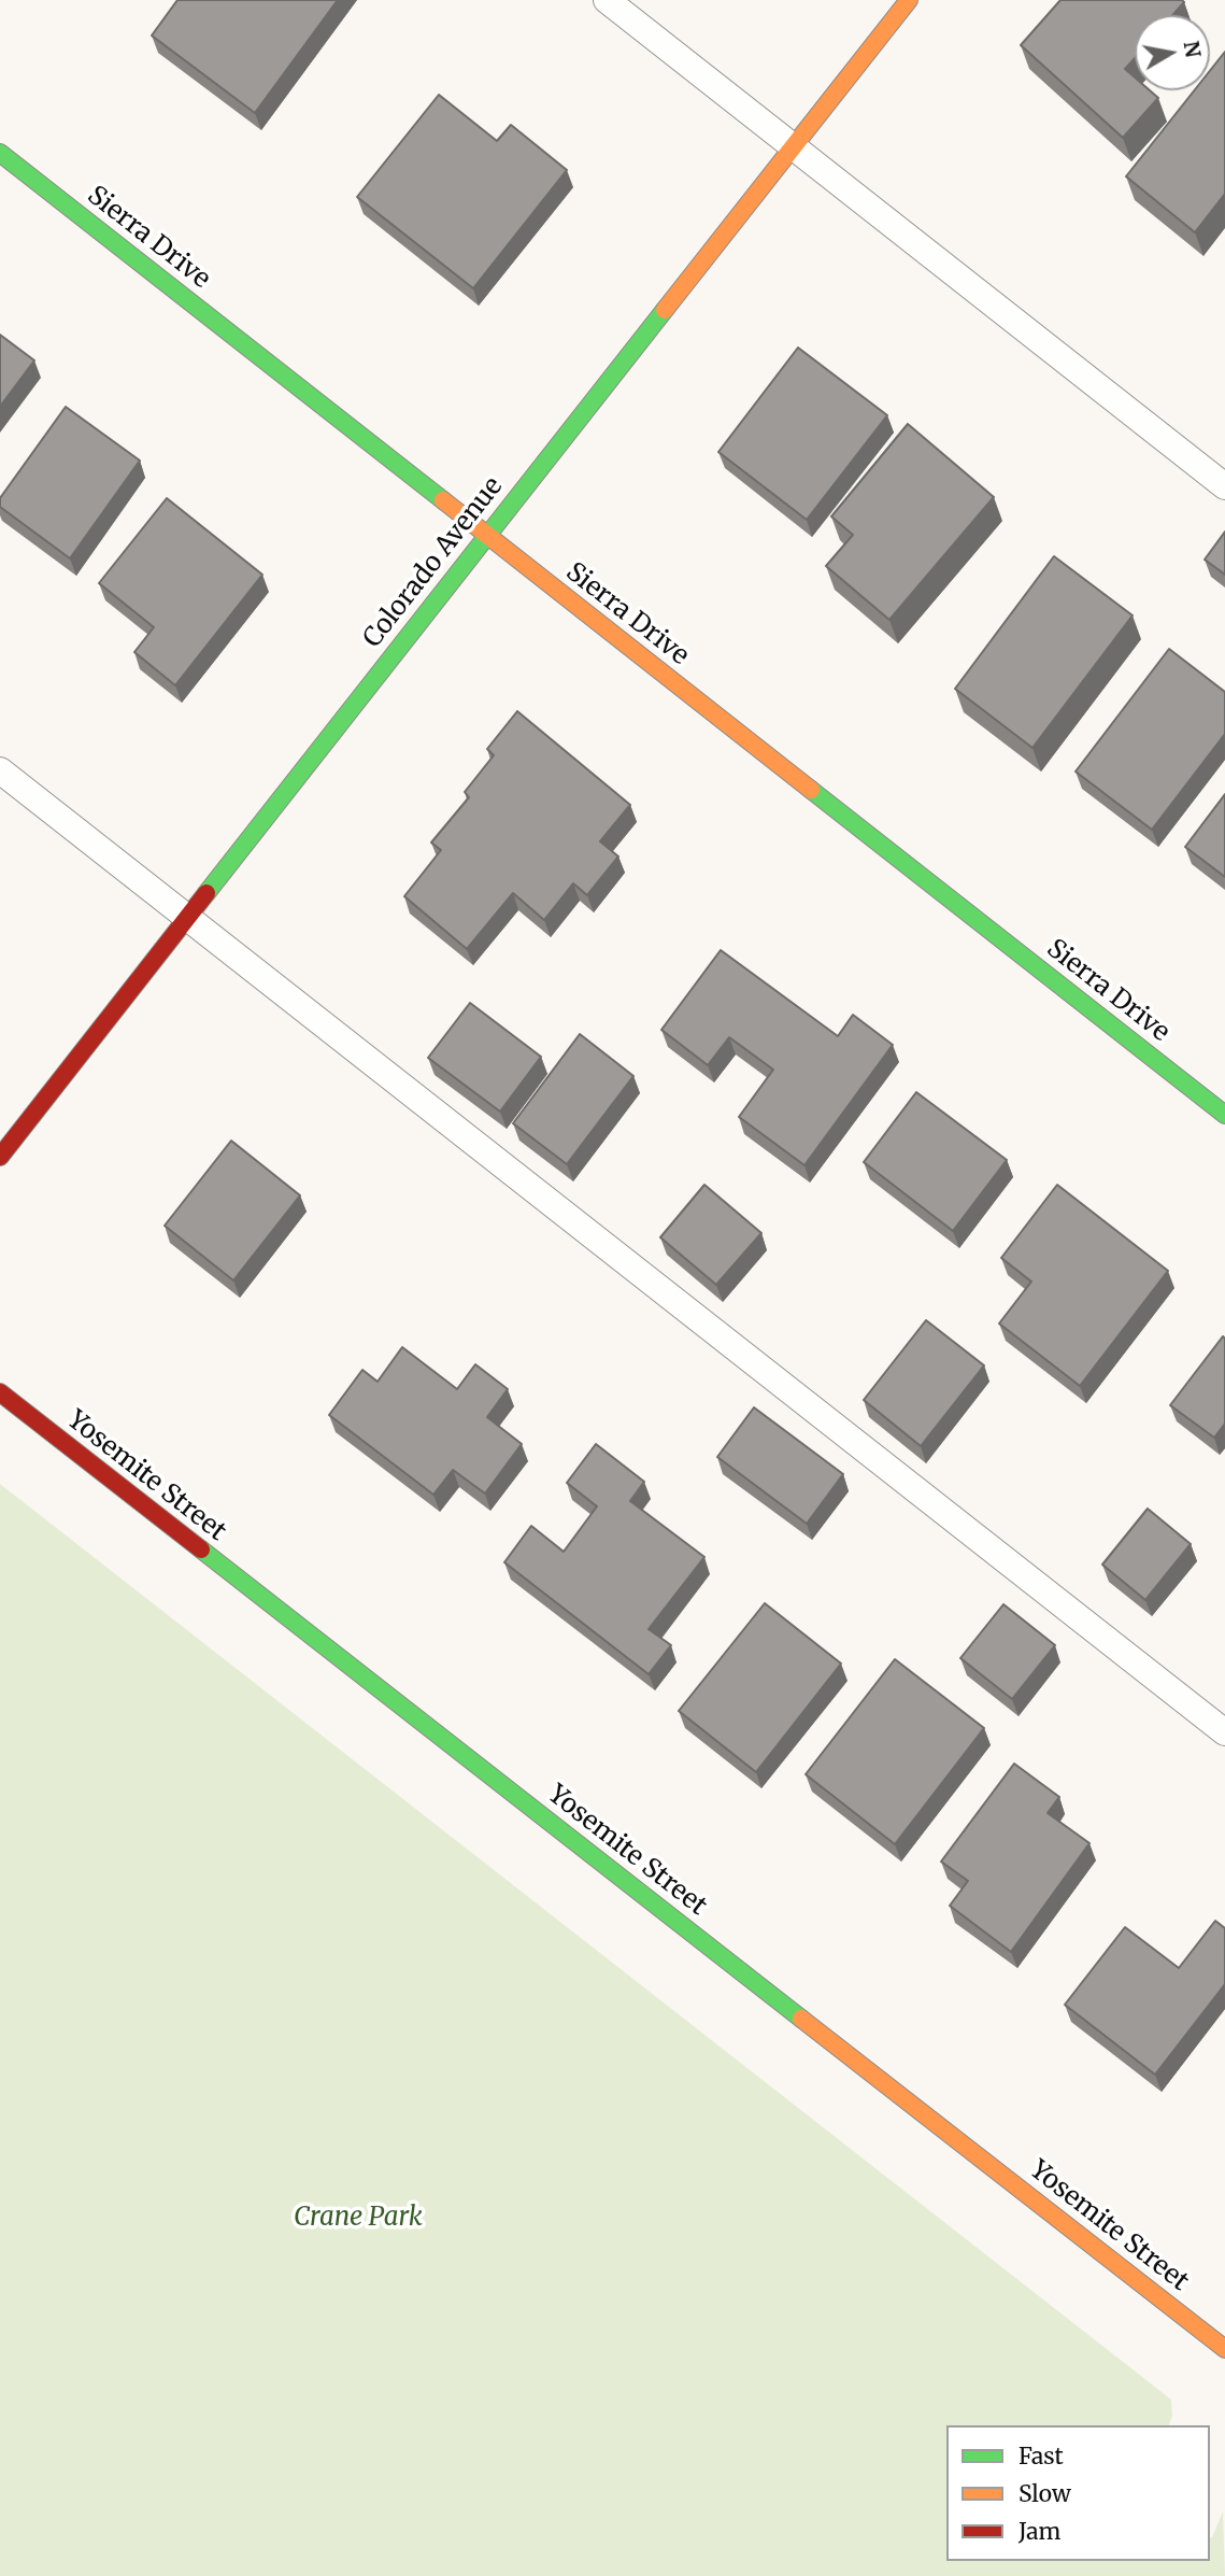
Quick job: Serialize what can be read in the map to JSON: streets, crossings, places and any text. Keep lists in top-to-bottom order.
{
  "streets": {
    "street": ["Sierra Drive", "Colorado Avenue", "Yosemite Street"]
  },
  "crossings": [
    ["Sierra Drive", "Colorado Avenue"]
  ],
  "parks": ["Crane Park"],
  "legend": ["Fast", "Slow", "Jam"],
  "north": "right"
}
